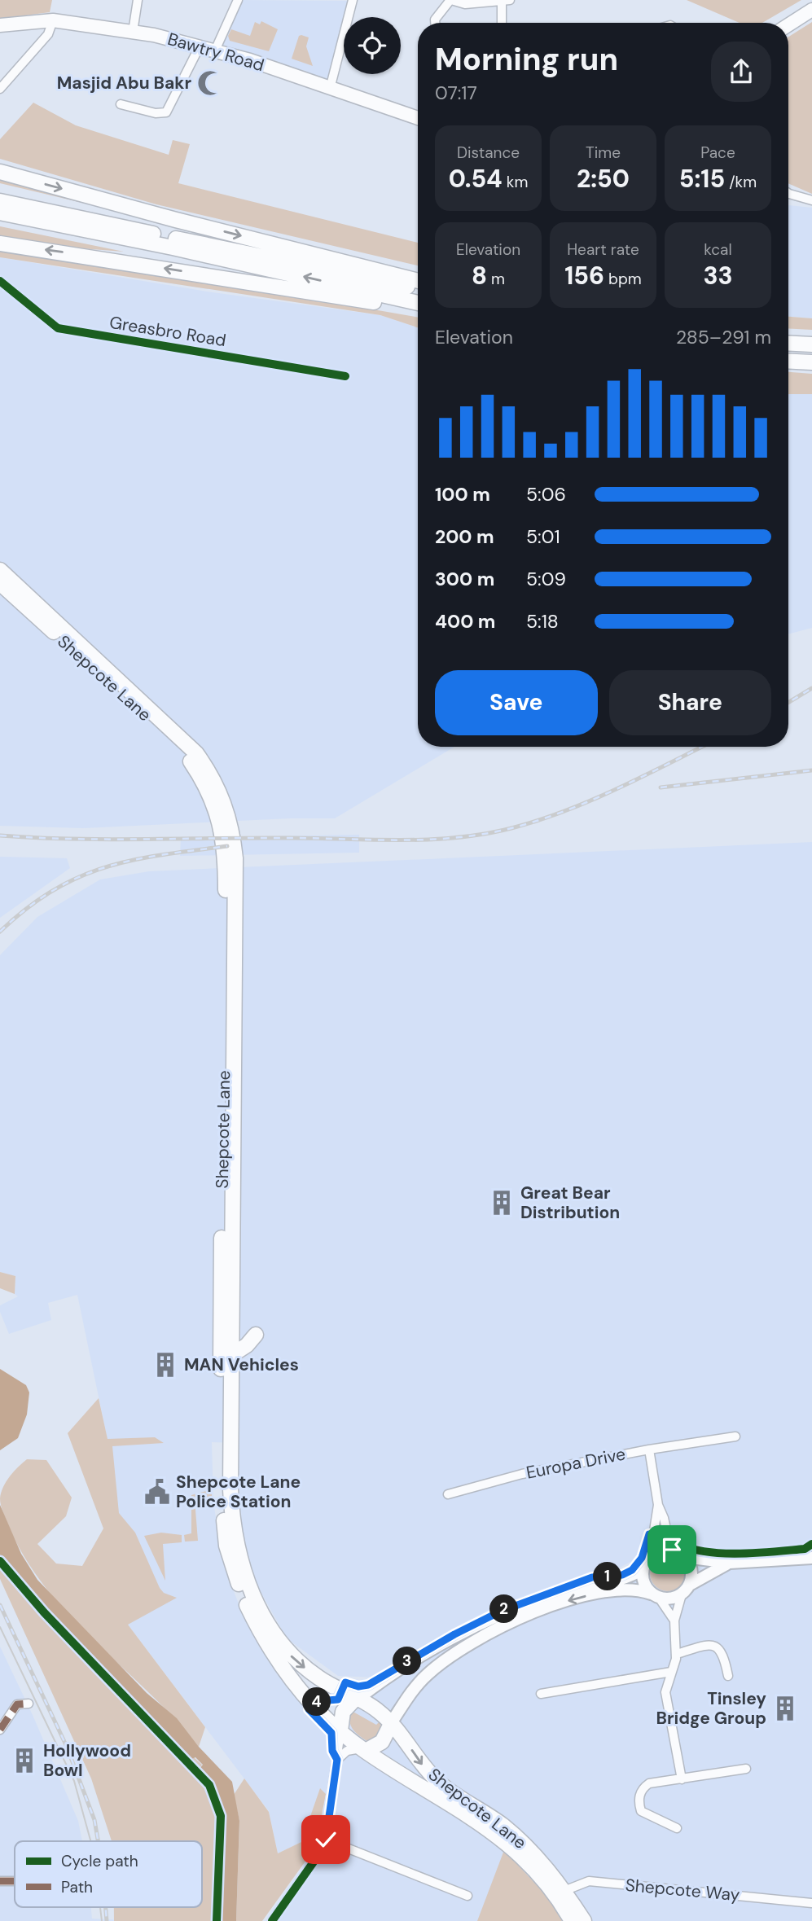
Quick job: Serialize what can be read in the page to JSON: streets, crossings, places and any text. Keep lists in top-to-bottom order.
{
  "streets": {
    "highway": ["Shepcote Lane"],
    "main road": ["Bawtry Road"],
    "street": ["Greasbro Road", "Europa Drive", "Shepcote Way"]
  },
  "crossings": [
    ["Shepcote Lane", "Shepcote Way"]
  ],
  "places": {
    "mosque": ["Masjid Abu Bakr"],
    "building": [
      "Great Bear Distribution",
      "MAN Vehicles",
      "Tinsley Bridge Group",
      "Hollywood Bowl"
    ],
    "public building": ["Shepcote Lane Police Station"]
  },
  "legend": ["Cycle path", "Path"],
  "page": {
    "heading": ["Morning run", "07:17"],
    "stats": [
      ["Distance", "0.54 km"],
      ["Time", "2:50"],
      ["Pace", "5:15 /km"],
      ["Elevation", "8 m"],
      ["Heart rate", "156 bpm"],
      ["kcal", "33"]
    ],
    "chart": ["Elevation", "285–291 m"],
    "list": [
      {
        "name": "100 m",
        "note": "5:06"
      },
      {
        "name": "200 m",
        "note": "5:01"
      },
      {
        "name": "300 m",
        "note": "5:09"
      },
      {
        "name": "400 m",
        "note": "5:18"
      }
    ],
    "buttons": ["Save", "Share"],
    "pins": [
      "1",
      "2",
      "3",
      "4"
    ]
  }
}
